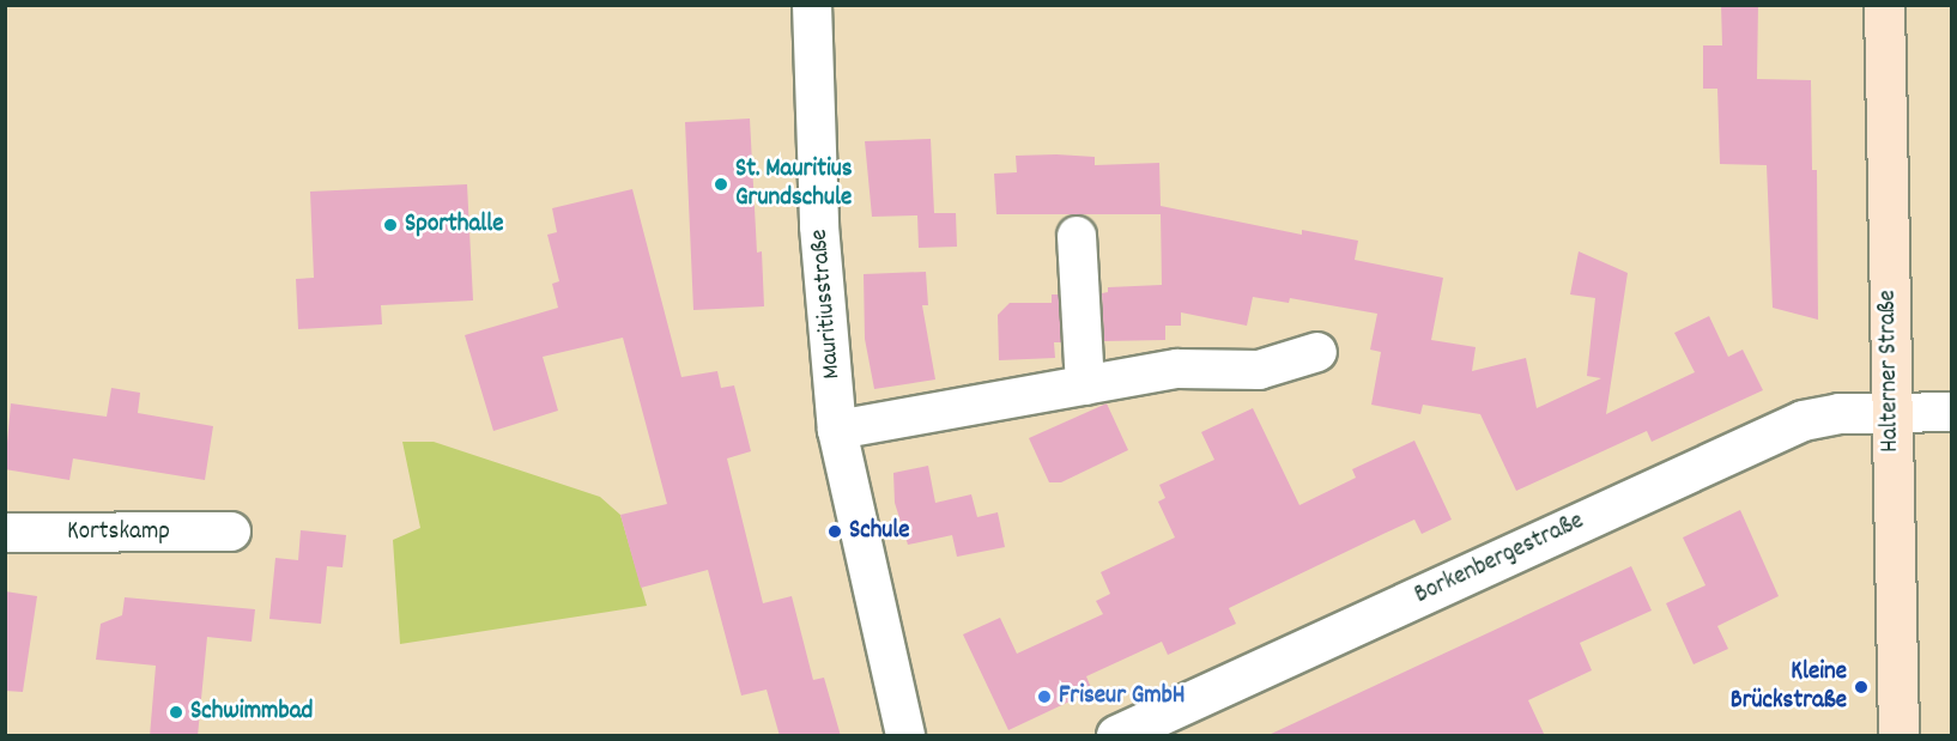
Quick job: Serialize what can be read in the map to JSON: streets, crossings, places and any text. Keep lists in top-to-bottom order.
{
  "streets": {
    "main road": ["Halterner Straße"],
    "street": ["Mauritiusstraße", "Kortskamp", "Borkenbergestraße"]
  },
  "crossings": [
    ["Halterner Straße", "Borkenbergestraße"]
  ],
  "places": [
    "St. Mauritius Grundschule",
    "Sporthalle",
    "Schule",
    "Kleine Brückstraße",
    "Friseur GmbH",
    "Schwimmbad"
  ]
}
